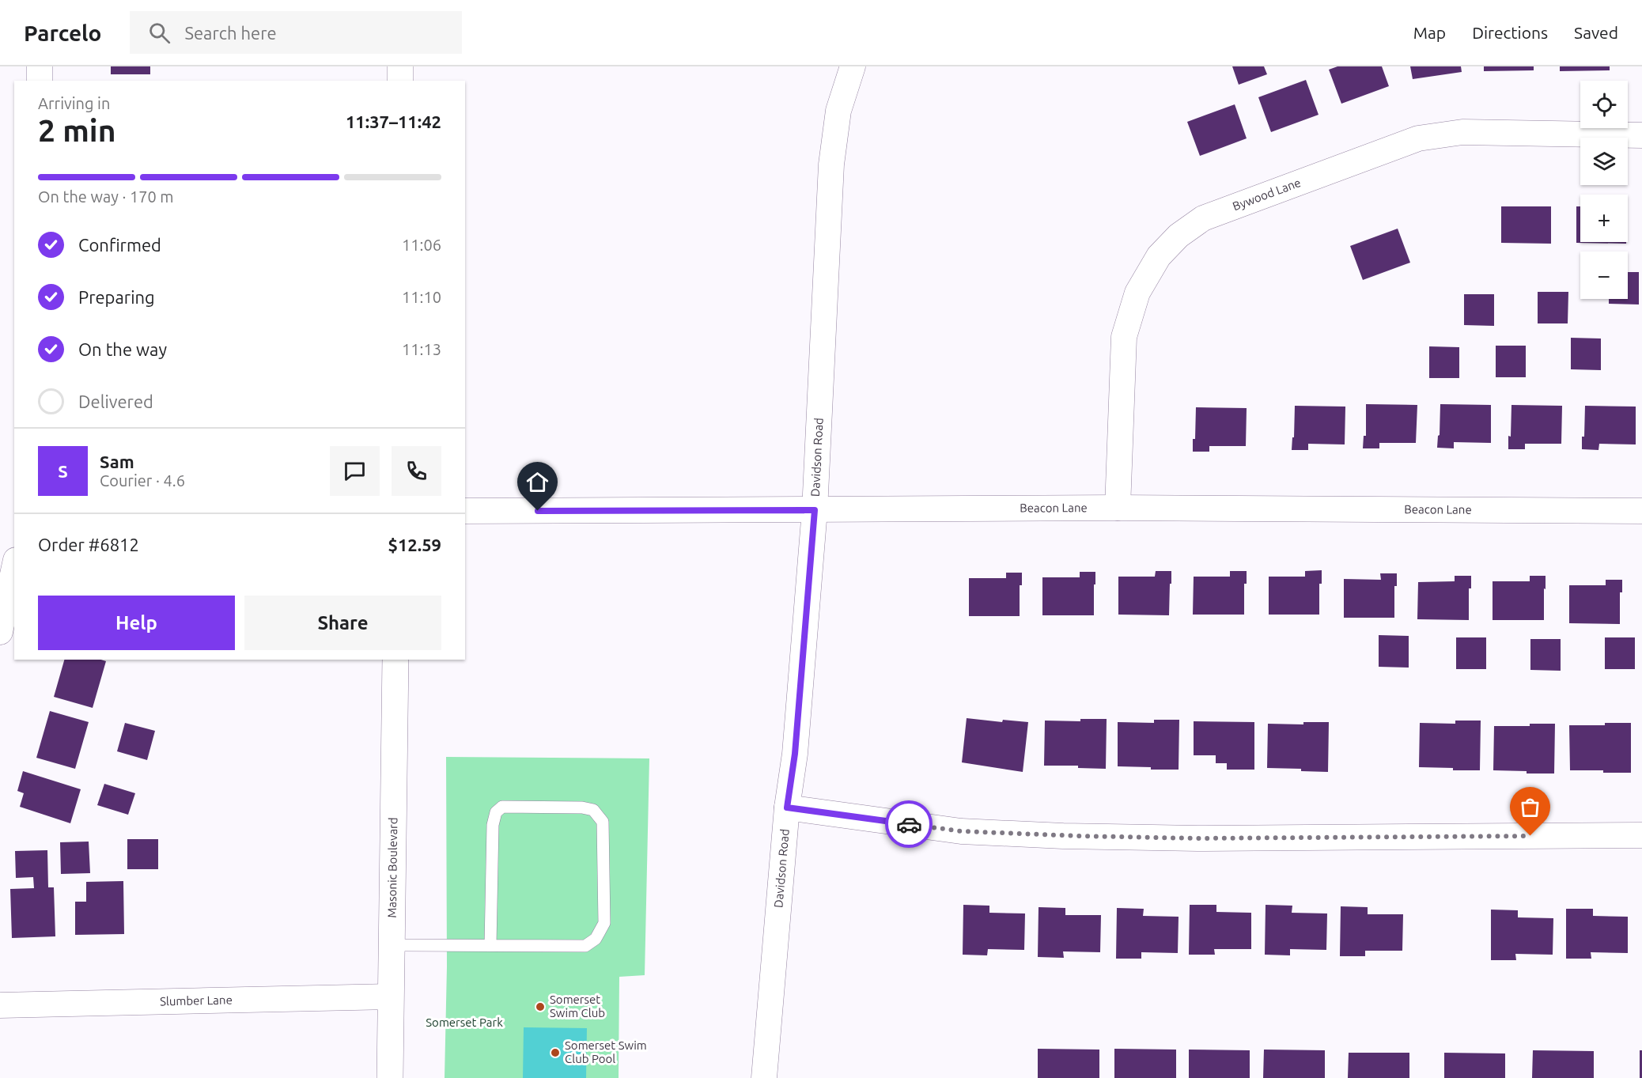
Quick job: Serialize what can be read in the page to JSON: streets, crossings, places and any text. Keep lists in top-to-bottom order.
{
  "streets": {
    "street": [
      "Bywood Lane",
      "Davidson Road",
      "Beacon Lane",
      "Masonic Boulevard",
      "Slumber Lane"
    ]
  },
  "crossings": [
    ["Bywood Lane", "Beacon Lane"],
    ["Davidson Road", "Beacon Lane"],
    ["Masonic Boulevard", "Slumber Lane"]
  ],
  "parks": ["Somerset Park"],
  "places": ["Somerset Swim Club", "Somerset Swim Club Pool"],
  "page": {
    "header": "Parcelo",
    "search": "Search here",
    "nav": ["Map", "Directions", "Saved"],
    "map_buttons": ["+", "−"],
    "heading": ["2 min", "Arriving in", "11:37–11:42"],
    "panel": [
      "Sam",
      "Courier · 4.6",
      "Order #6812",
      "$12.59"
    ],
    "bar": "On the way · 170 m",
    "list": [
      ["Confirmed", "11:06"],
      ["Preparing", "11:10"],
      ["On the way", "11:13"],
      "Delivered"
    ],
    "round": "S",
    "buttons": ["Help", "Share"]
  }
}
